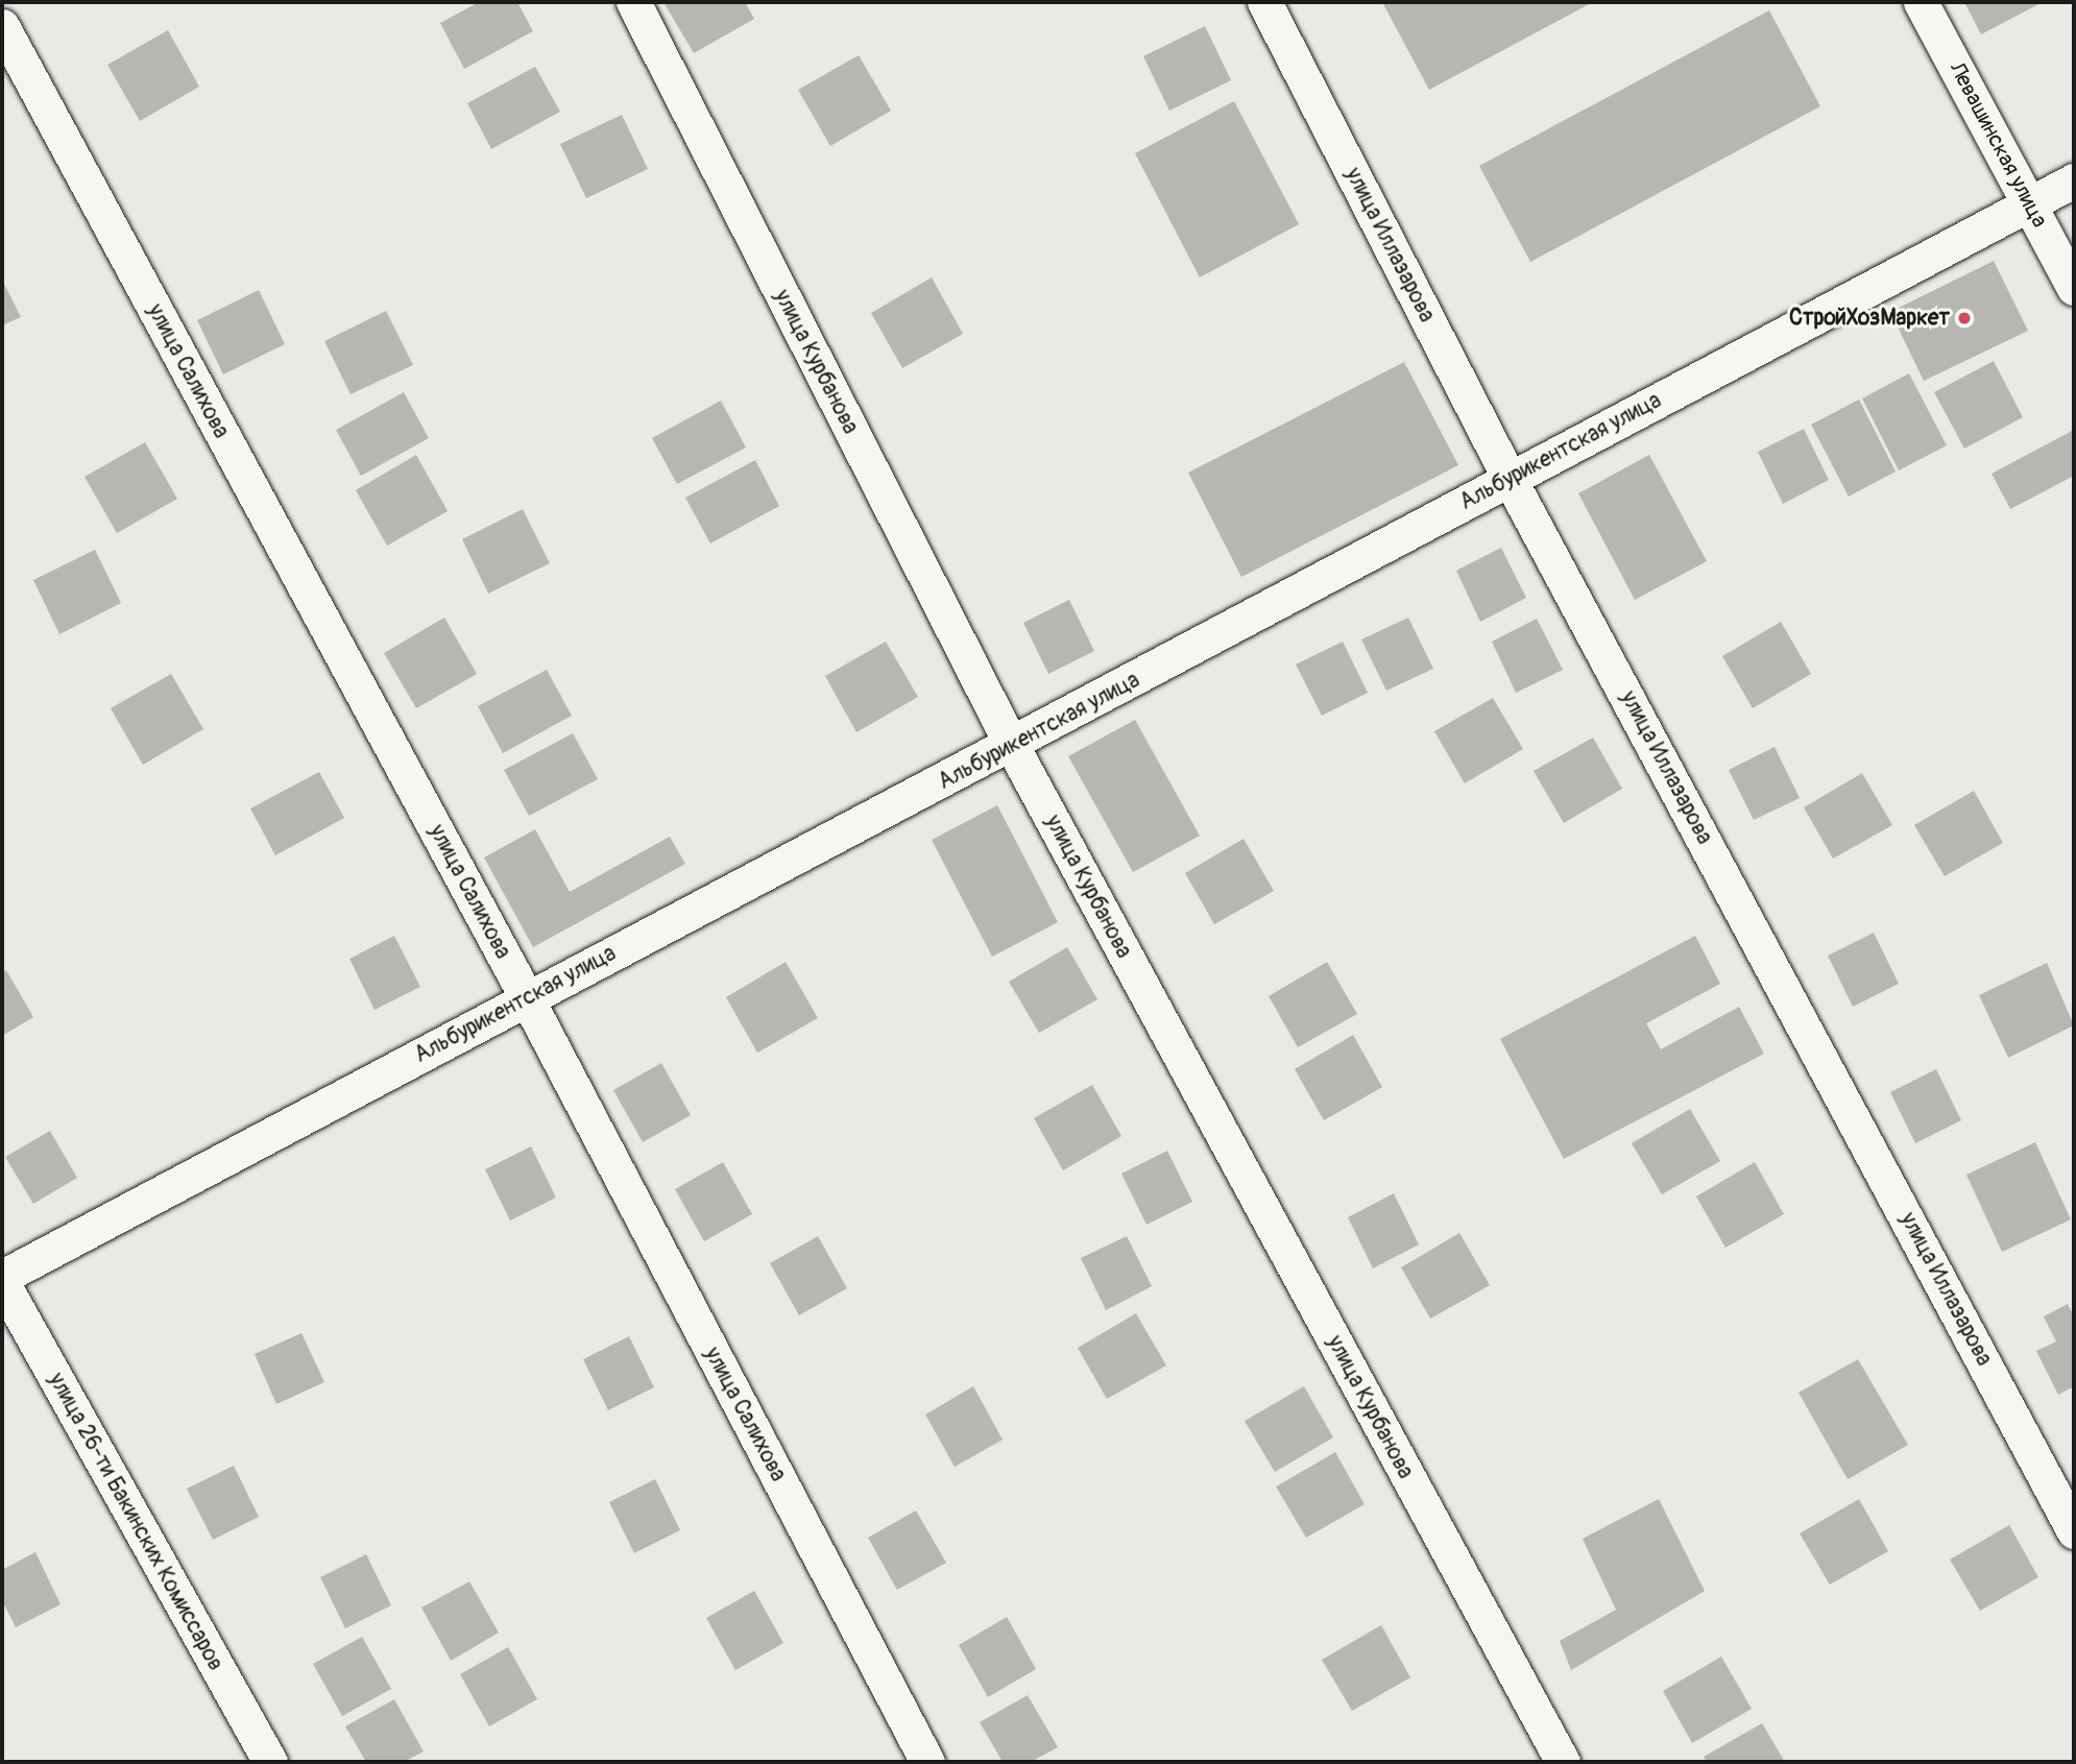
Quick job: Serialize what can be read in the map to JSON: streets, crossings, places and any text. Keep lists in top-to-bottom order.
{
  "streets": {
    "street": [
      "Левашинская улица",
      "улица Иллазарова",
      "улица Курбанова",
      "улица Салихова",
      "Альбурикентская улица",
      "улица 26-ти Бакинских Комиссаров"
    ]
  },
  "crossings": [
    ["Левашинская улица", "Альбурикентская улица"],
    ["улица Иллазарова", "Альбурикентская улица"],
    ["улица Курбанова", "Альбурикентская улица"],
    ["улица Салихова", "Альбурикентская улица"],
    ["Альбурикентская улица", "улица 26-ти Бакинских Комиссаров"]
  ],
  "places": ["СтройХозМаркет"]
}
